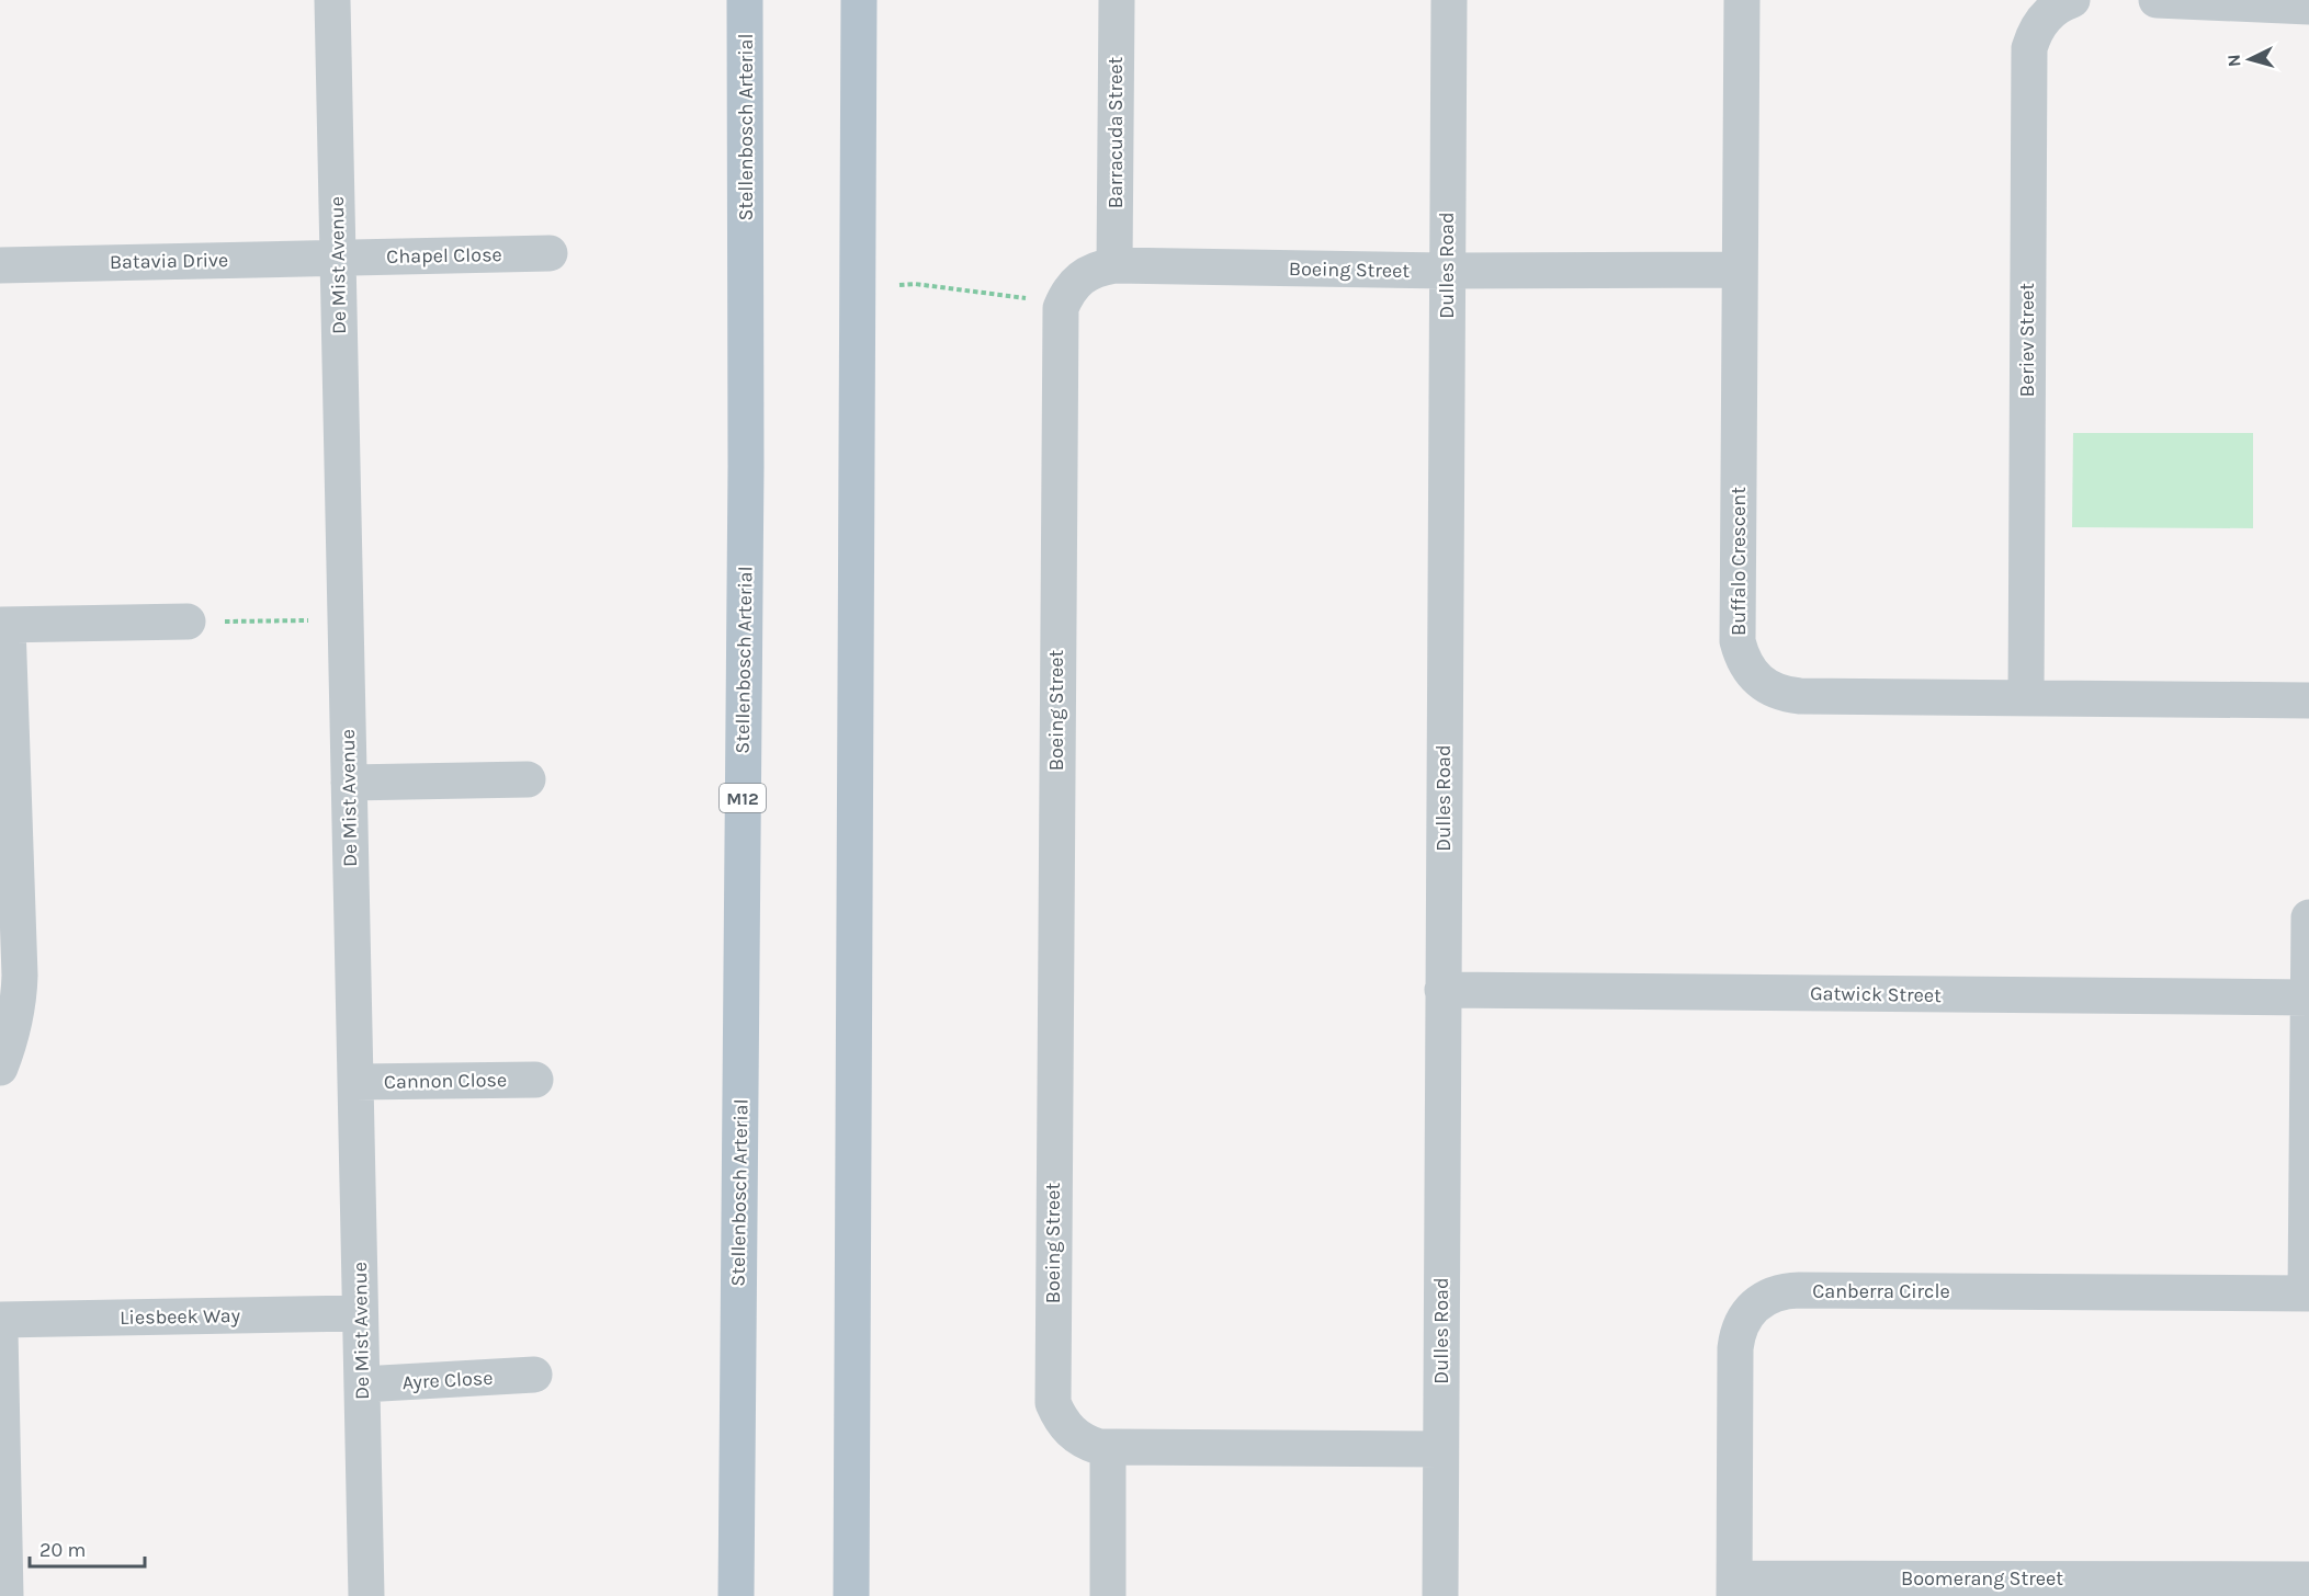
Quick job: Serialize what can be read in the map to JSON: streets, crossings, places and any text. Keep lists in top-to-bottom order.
{
  "streets": {
    "main road": ["Stellenbosch Arterial", "M12"],
    "street": [
      "Barracuda Street",
      "Chapel Close",
      "Batavia Drive",
      "De Mist Avenue",
      "Dulles Road",
      "Boeing Street",
      "Beriev Street",
      "Buffalo Crescent",
      "Gatwick Street",
      "Cannon Close",
      "Canberra Circle",
      "Liesbeek Way",
      "Ayre Close",
      "Boomerang Street"
    ]
  },
  "crossings": [
    ["Barracuda Street", "Boeing Street"],
    ["Chapel Close", "Batavia Drive"],
    ["Chapel Close", "De Mist Avenue"],
    ["Batavia Drive", "De Mist Avenue"],
    ["De Mist Avenue", "Cannon Close"],
    ["De Mist Avenue", "Liesbeek Way"],
    ["De Mist Avenue", "Ayre Close"],
    ["Dulles Road", "Boeing Street"],
    ["Dulles Road", "Gatwick Street"],
    ["Boeing Street", "Buffalo Crescent"],
    ["Beriev Street", "Buffalo Crescent"],
    ["Canberra Circle", "Boomerang Street"]
  ],
  "scale_bar": "20 m",
  "north": "left"
}
